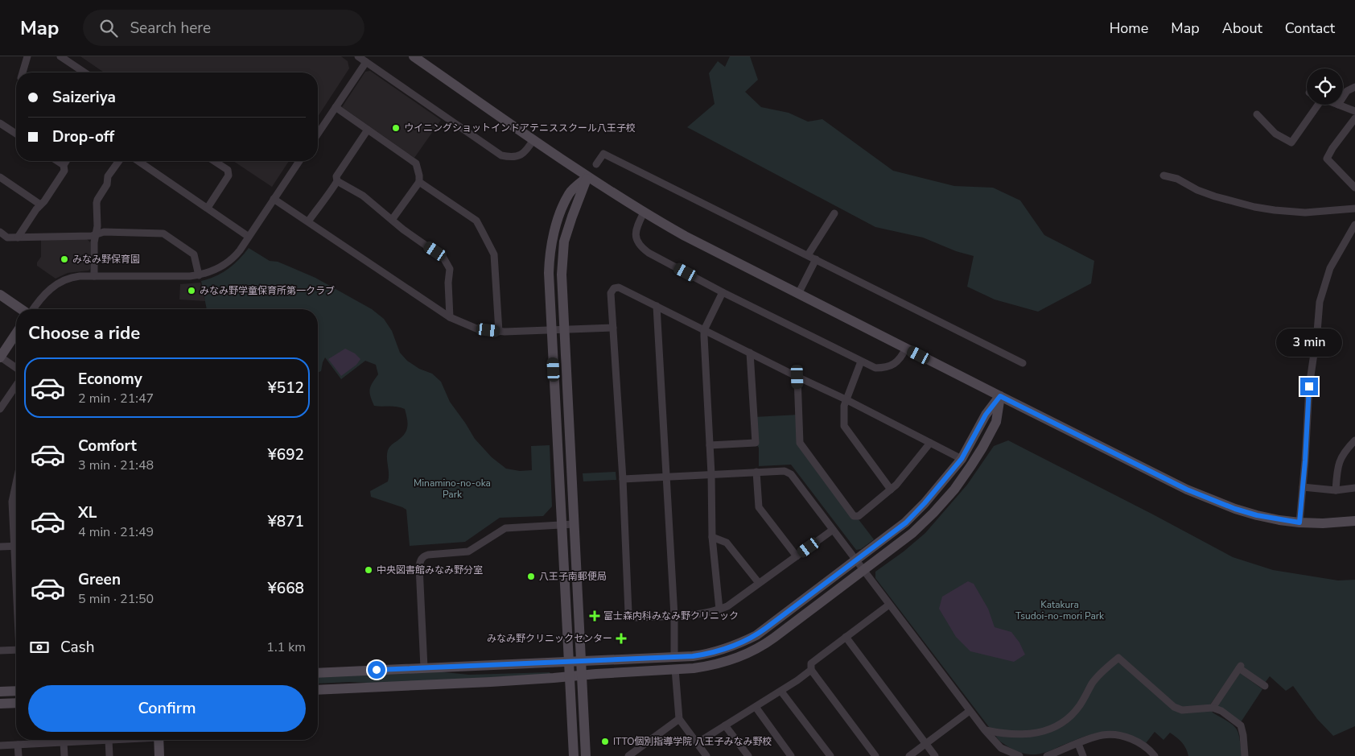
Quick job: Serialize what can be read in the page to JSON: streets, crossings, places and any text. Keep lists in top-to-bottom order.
{
  "parks": ["Minamino-no-oka Park", "Katakura Tsudoi-no-mori Park"],
  "places": {
    "other": [
      "ウイニングショットインドアテニススクール八王子校",
      "みなみ野保育園",
      "みなみ野学童保育所第一クラブ",
      "中央図書館みなみ野分室",
      "八王子南郵便局",
      "ITTO個別指導学院 八王子みなみ野校"
    ],
    "health": ["富士森内科みなみ野クリニック", "みなみ野クリニックセンター"]
  },
  "page": {
    "header": "Map",
    "search": "Search here",
    "nav": [
      "Home",
      "Map",
      "About",
      "Contact"
    ],
    "banner": ["Saizeriya", "Drop-off"],
    "heading": "Choose a ride",
    "bubble": "3 min",
    "list": [
      {
        "name": "Economy",
        "note": "2 min · 21:47",
        "value": "¥512"
      },
      {
        "name": "Comfort",
        "note": "3 min · 21:48",
        "value": "¥692"
      },
      {
        "name": "XL",
        "note": "4 min · 21:49",
        "value": "¥871"
      },
      {
        "name": "Green",
        "note": "5 min · 21:50",
        "value": "¥668"
      }
    ],
    "pay": ["Cash", "1.1 km"],
    "buttons": "Confirm"
  }
}
